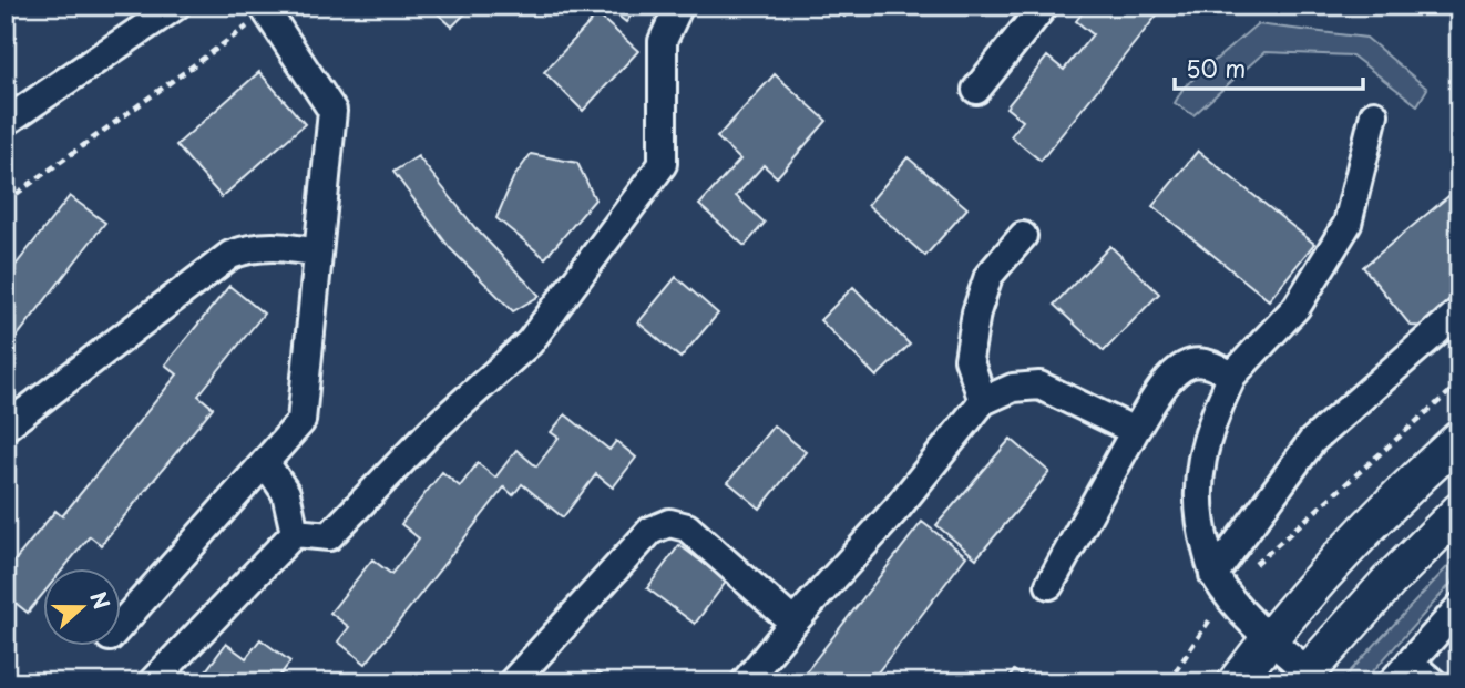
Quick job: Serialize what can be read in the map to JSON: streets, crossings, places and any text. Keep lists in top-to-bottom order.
{
  "scale_bar": "50 m",
  "north": "right"
}
